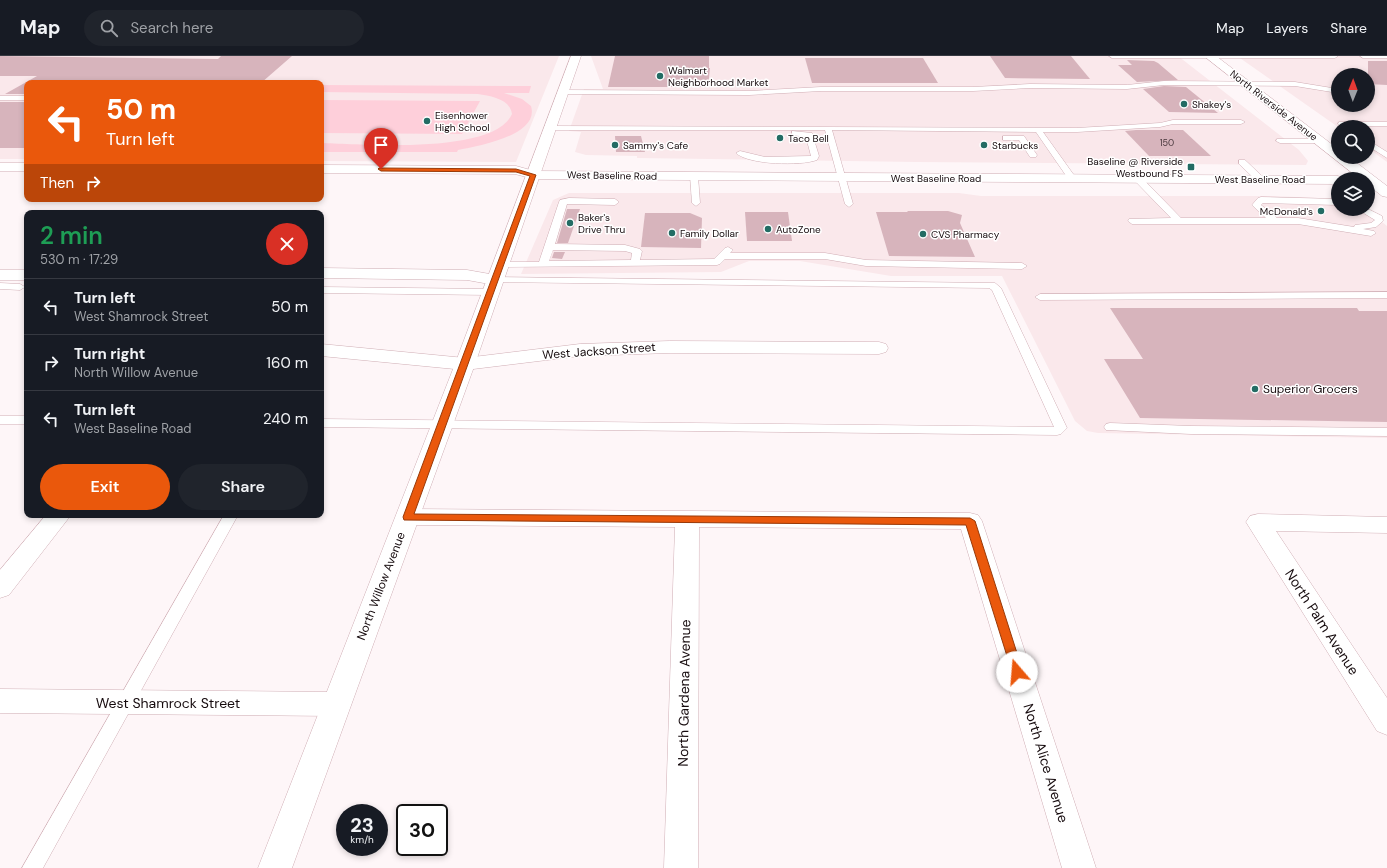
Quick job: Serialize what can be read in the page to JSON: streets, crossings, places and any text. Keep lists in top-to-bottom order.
{
  "streets": {
    "street": [
      "North Riverside Avenue",
      "West Baseline Road",
      "West Jackson Street",
      "North Willow Avenue",
      "North Palm Avenue",
      "North Gardena Avenue",
      "West Shamrock Street",
      "North Alice Avenue"
    ]
  },
  "crossings": [
    ["West Baseline Road", "North Willow Avenue"],
    ["West Jackson Street", "North Willow Avenue"],
    ["North Willow Avenue", "West Shamrock Street"],
    ["North Gardena Avenue", "North Alice Avenue"]
  ],
  "places": {
    "other": [
      "Walmart Neighborhood Market",
      "Shakey's",
      "Eisenhower High School",
      "Taco Bell",
      "Sammy's Cafe",
      "Starbucks",
      "McDonald's",
      "Baker's Drive Thru",
      "AutoZone",
      "Family Dollar",
      "CVS Pharmacy",
      "Superior Grocers"
    ],
    "transit": ["Baseline @ Riverside Westbound FS"]
  },
  "house_numbers": ["150"],
  "north": "top",
  "page": {
    "header": "Map",
    "search": "Search here",
    "nav": ["Map", "Layers", "Share"],
    "turn": ["50 m", "Turn left"],
    "then": "Then",
    "heading": ["2 min", "530 m · 17:29"],
    "list": [
      {
        "name": "Turn left",
        "note": "West Shamrock Street",
        "value": "50 m"
      },
      {
        "name": "Turn right",
        "note": "North Willow Avenue",
        "value": "160 m"
      },
      {
        "name": "Turn left",
        "note": "West Baseline Road",
        "value": "240 m"
      }
    ],
    "buttons": ["Exit", "Share"],
    "speed": "23 km/h",
    "limit": "30"
  }
}
